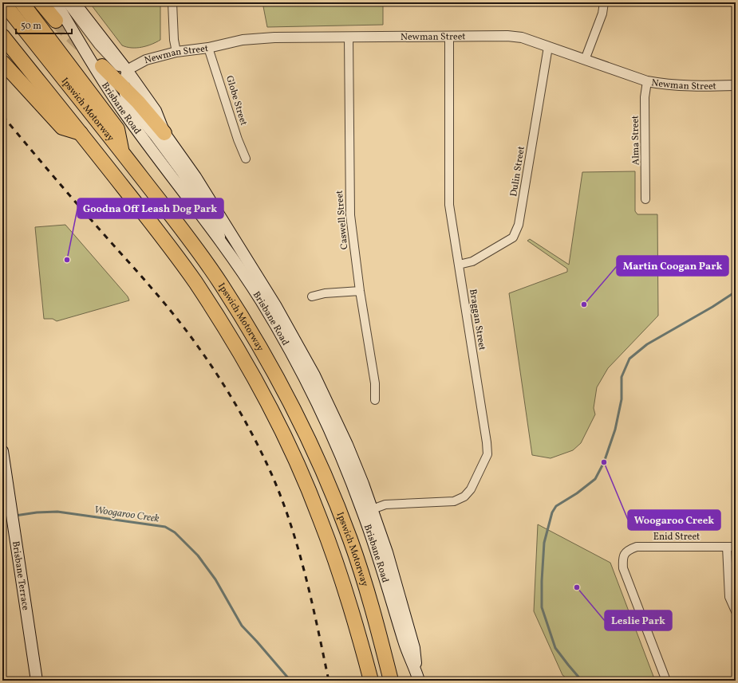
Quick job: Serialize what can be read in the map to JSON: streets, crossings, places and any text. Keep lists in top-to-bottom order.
{
  "streets": {
    "highway": ["Ipswich Motorway"],
    "main road": ["Brisbane Road", "Brisbane Terrace"],
    "street": [
      "Newman Street",
      "Globe Street",
      "Alma Street",
      "Dulin Street",
      "Caswell Street",
      "Braggan Street",
      "Enid Street"
    ]
  },
  "crossings": [
    ["Newman Street", "Globe Street"],
    ["Newman Street", "Brisbane Road"],
    ["Newman Street", "Alma Street"],
    ["Newman Street", "Dulin Street"],
    ["Newman Street", "Caswell Street"],
    ["Newman Street", "Braggan Street"],
    ["Brisbane Road", "Braggan Street"],
    ["Dulin Street", "Braggan Street"]
  ],
  "water": ["Woogaroo Creek"],
  "places": [
    "Goodna Off Leash Dog Park",
    "Martin Coogan Park",
    "Woogaroo Creek",
    "Leslie Park"
  ],
  "scale_bar": "50 m"
}
